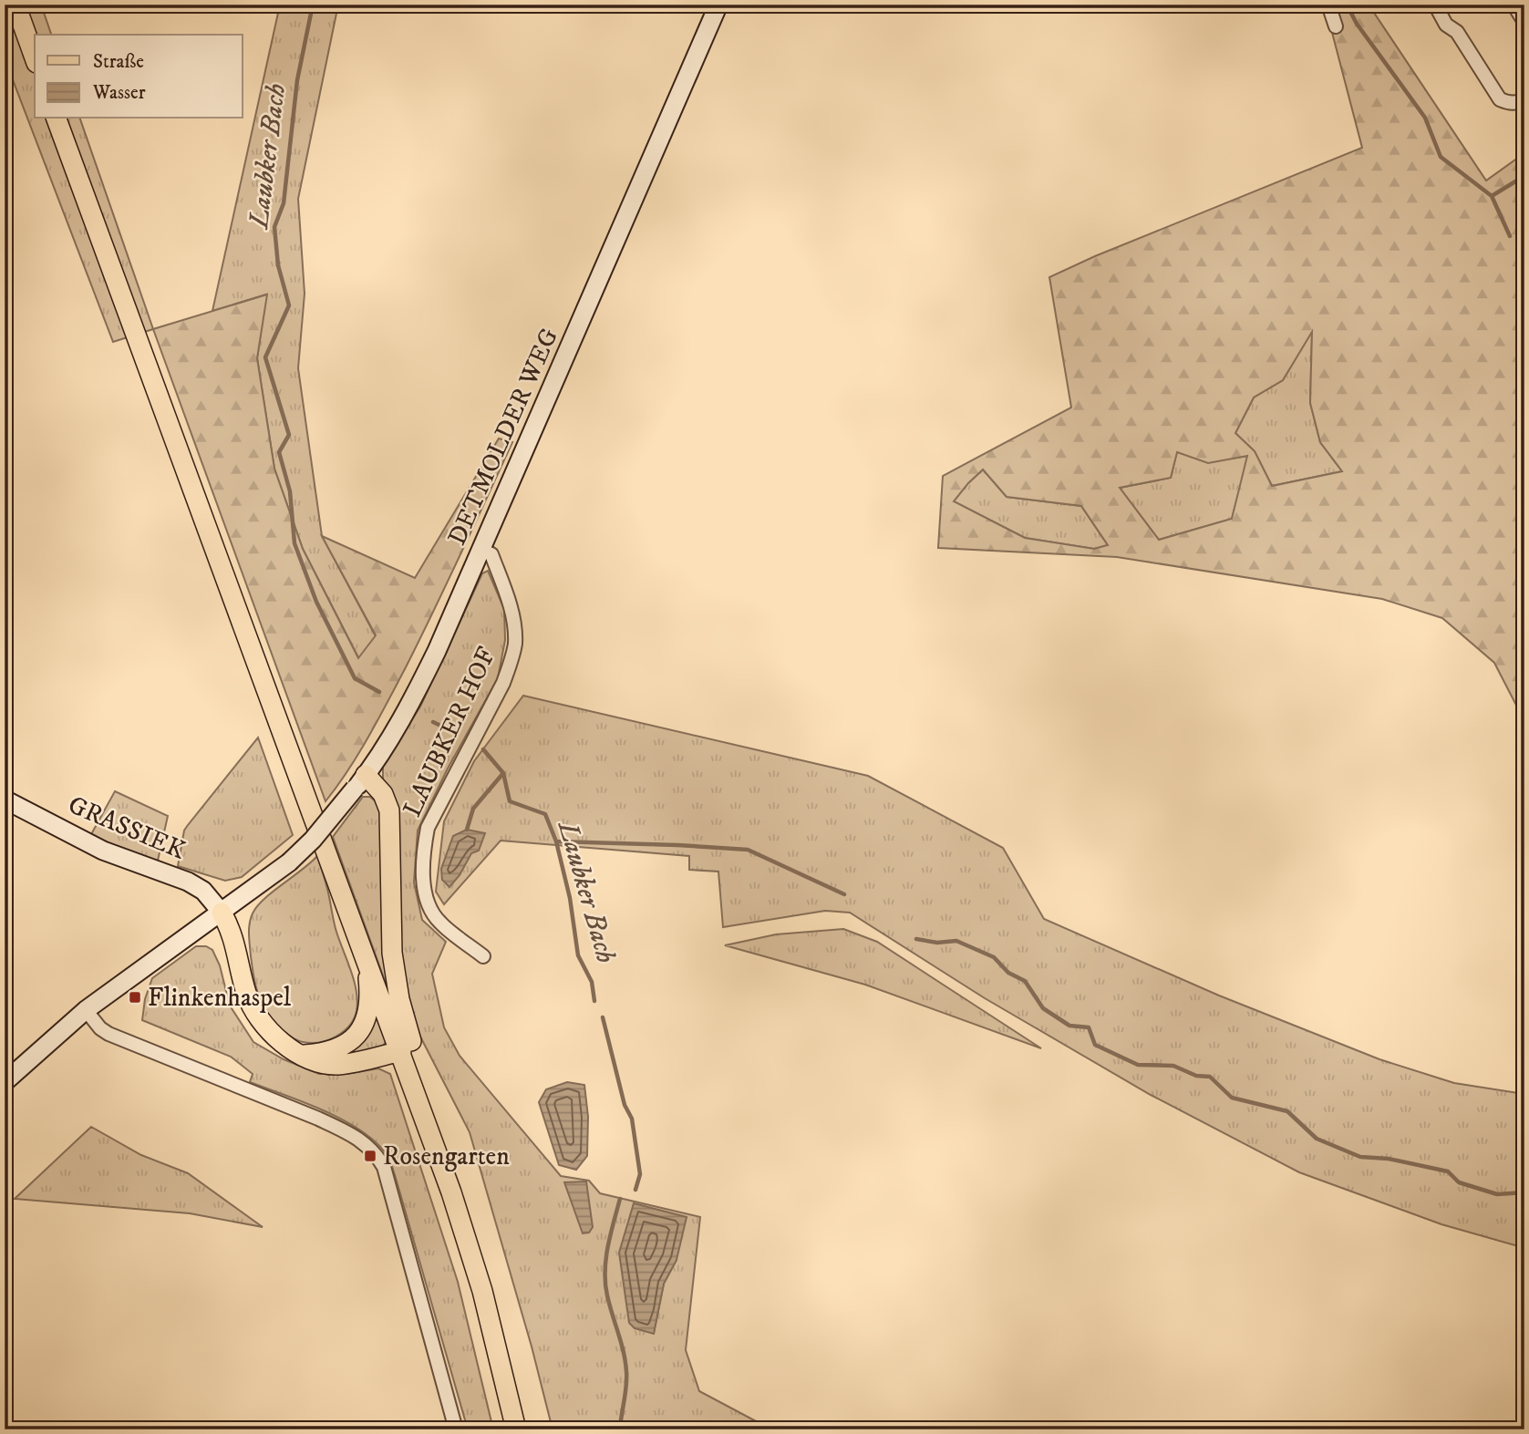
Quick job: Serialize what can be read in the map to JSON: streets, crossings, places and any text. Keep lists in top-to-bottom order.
{
  "streets": {
    "street": ["DETMOLDER WEG", "LAUBKER HOF", "GRASSIEK"]
  },
  "crossings": [
    ["DETMOLDER WEG", "LAUBKER HOF"],
    ["DETMOLDER WEG", "GRASSIEK"]
  ],
  "water": ["Laubker Bach"],
  "places": {
    "transit": ["Flinkenhaspel", "Rosengarten"]
  },
  "legend": ["Straße", "Wasser"]
}
